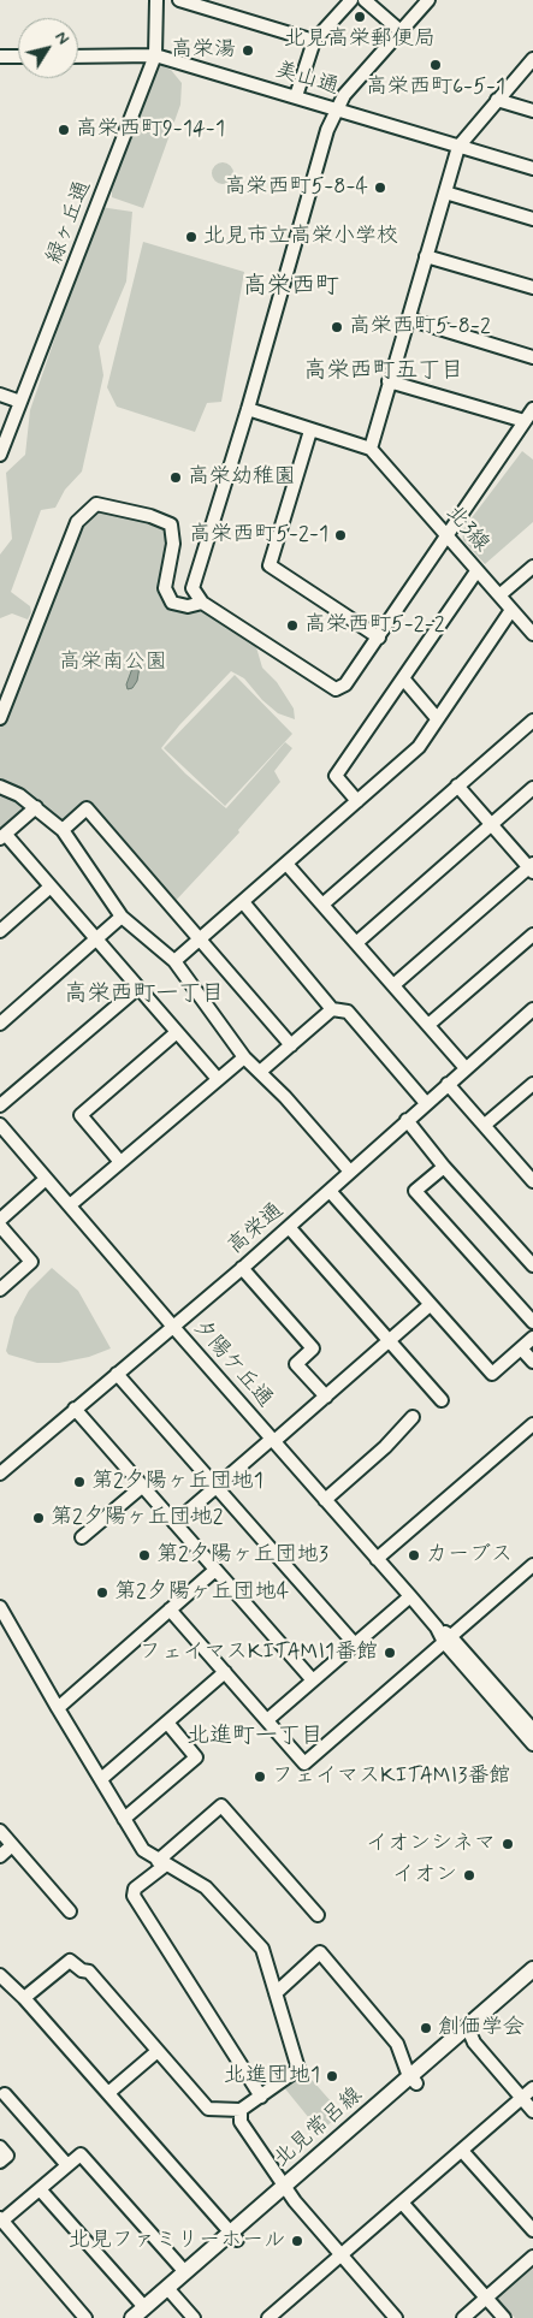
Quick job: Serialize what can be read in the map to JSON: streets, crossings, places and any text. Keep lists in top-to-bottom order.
{
  "streets": {
    "main road": ["北見常呂線"],
    "street": [
      "美山通",
      "緑ヶ丘通",
      "北3線",
      "高栄通",
      "夕陽ケ丘通"
    ]
  },
  "crossings": [
    ["美山通", "緑ヶ丘通"],
    ["高栄通", "夕陽ケ丘通"]
  ],
  "districts": [
    "高栄西町",
    "高栄西町五丁目",
    "高栄西町一丁目",
    "北進町一丁目"
  ],
  "parks": ["高栄南公園"],
  "places": [
    "北見高栄郵便局",
    "高栄湯",
    "高栄西町6-5-1",
    "高栄西町9-14-1",
    "高栄西町5-8-4",
    "北見市立高栄小学校",
    "高栄西町5-8-2",
    "高栄幼稚園",
    "高栄西町5-2-1",
    "高栄西町5-2-2",
    "第2夕陽ヶ丘団地1",
    "第2夕陽ヶ丘団地2",
    "第2夕陽ヶ丘団地3",
    "カーブス",
    "第2夕陽ヶ丘団地4",
    "フェイマスKITAMI1番館",
    "フェイマスKITAMI3番館",
    "イオンシネマ",
    "イオン",
    "創価学会",
    "北進団地1",
    "北見ファミリーホール"
  ],
  "north": "top right"
}
